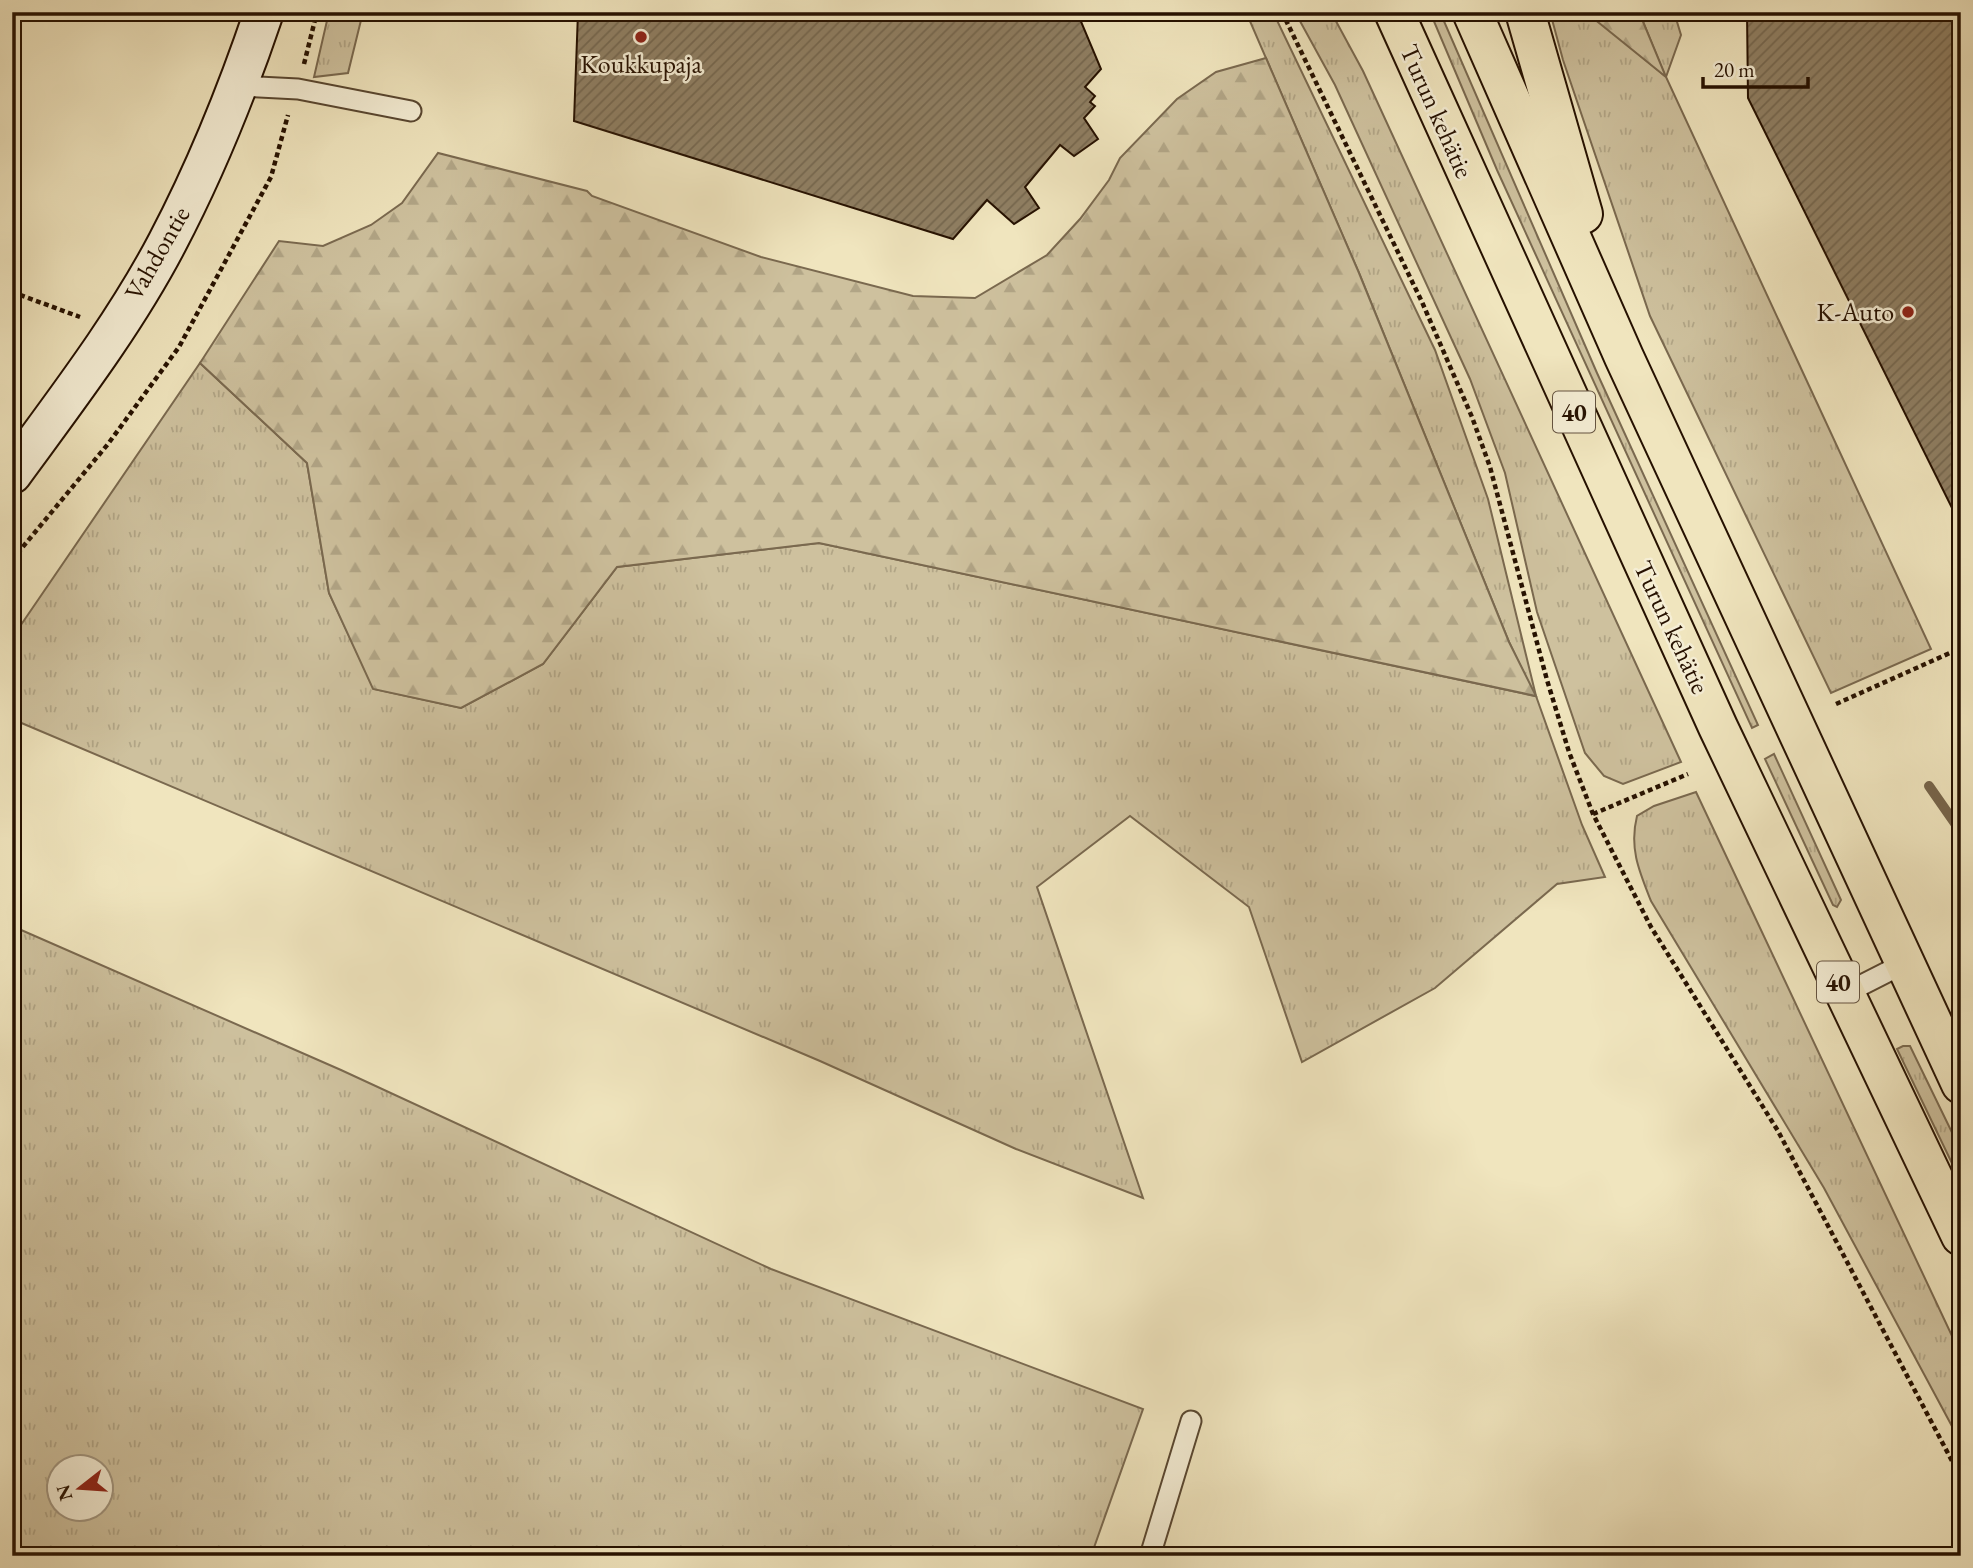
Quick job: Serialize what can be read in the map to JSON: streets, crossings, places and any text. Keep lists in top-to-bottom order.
{
  "streets": {
    "highway": ["Turun kehätie", "40"],
    "street": ["Vahdontie"]
  },
  "places": ["Koukkupaja", "K-Auto"],
  "scale_bar": "20 m",
  "north": "left"
}
